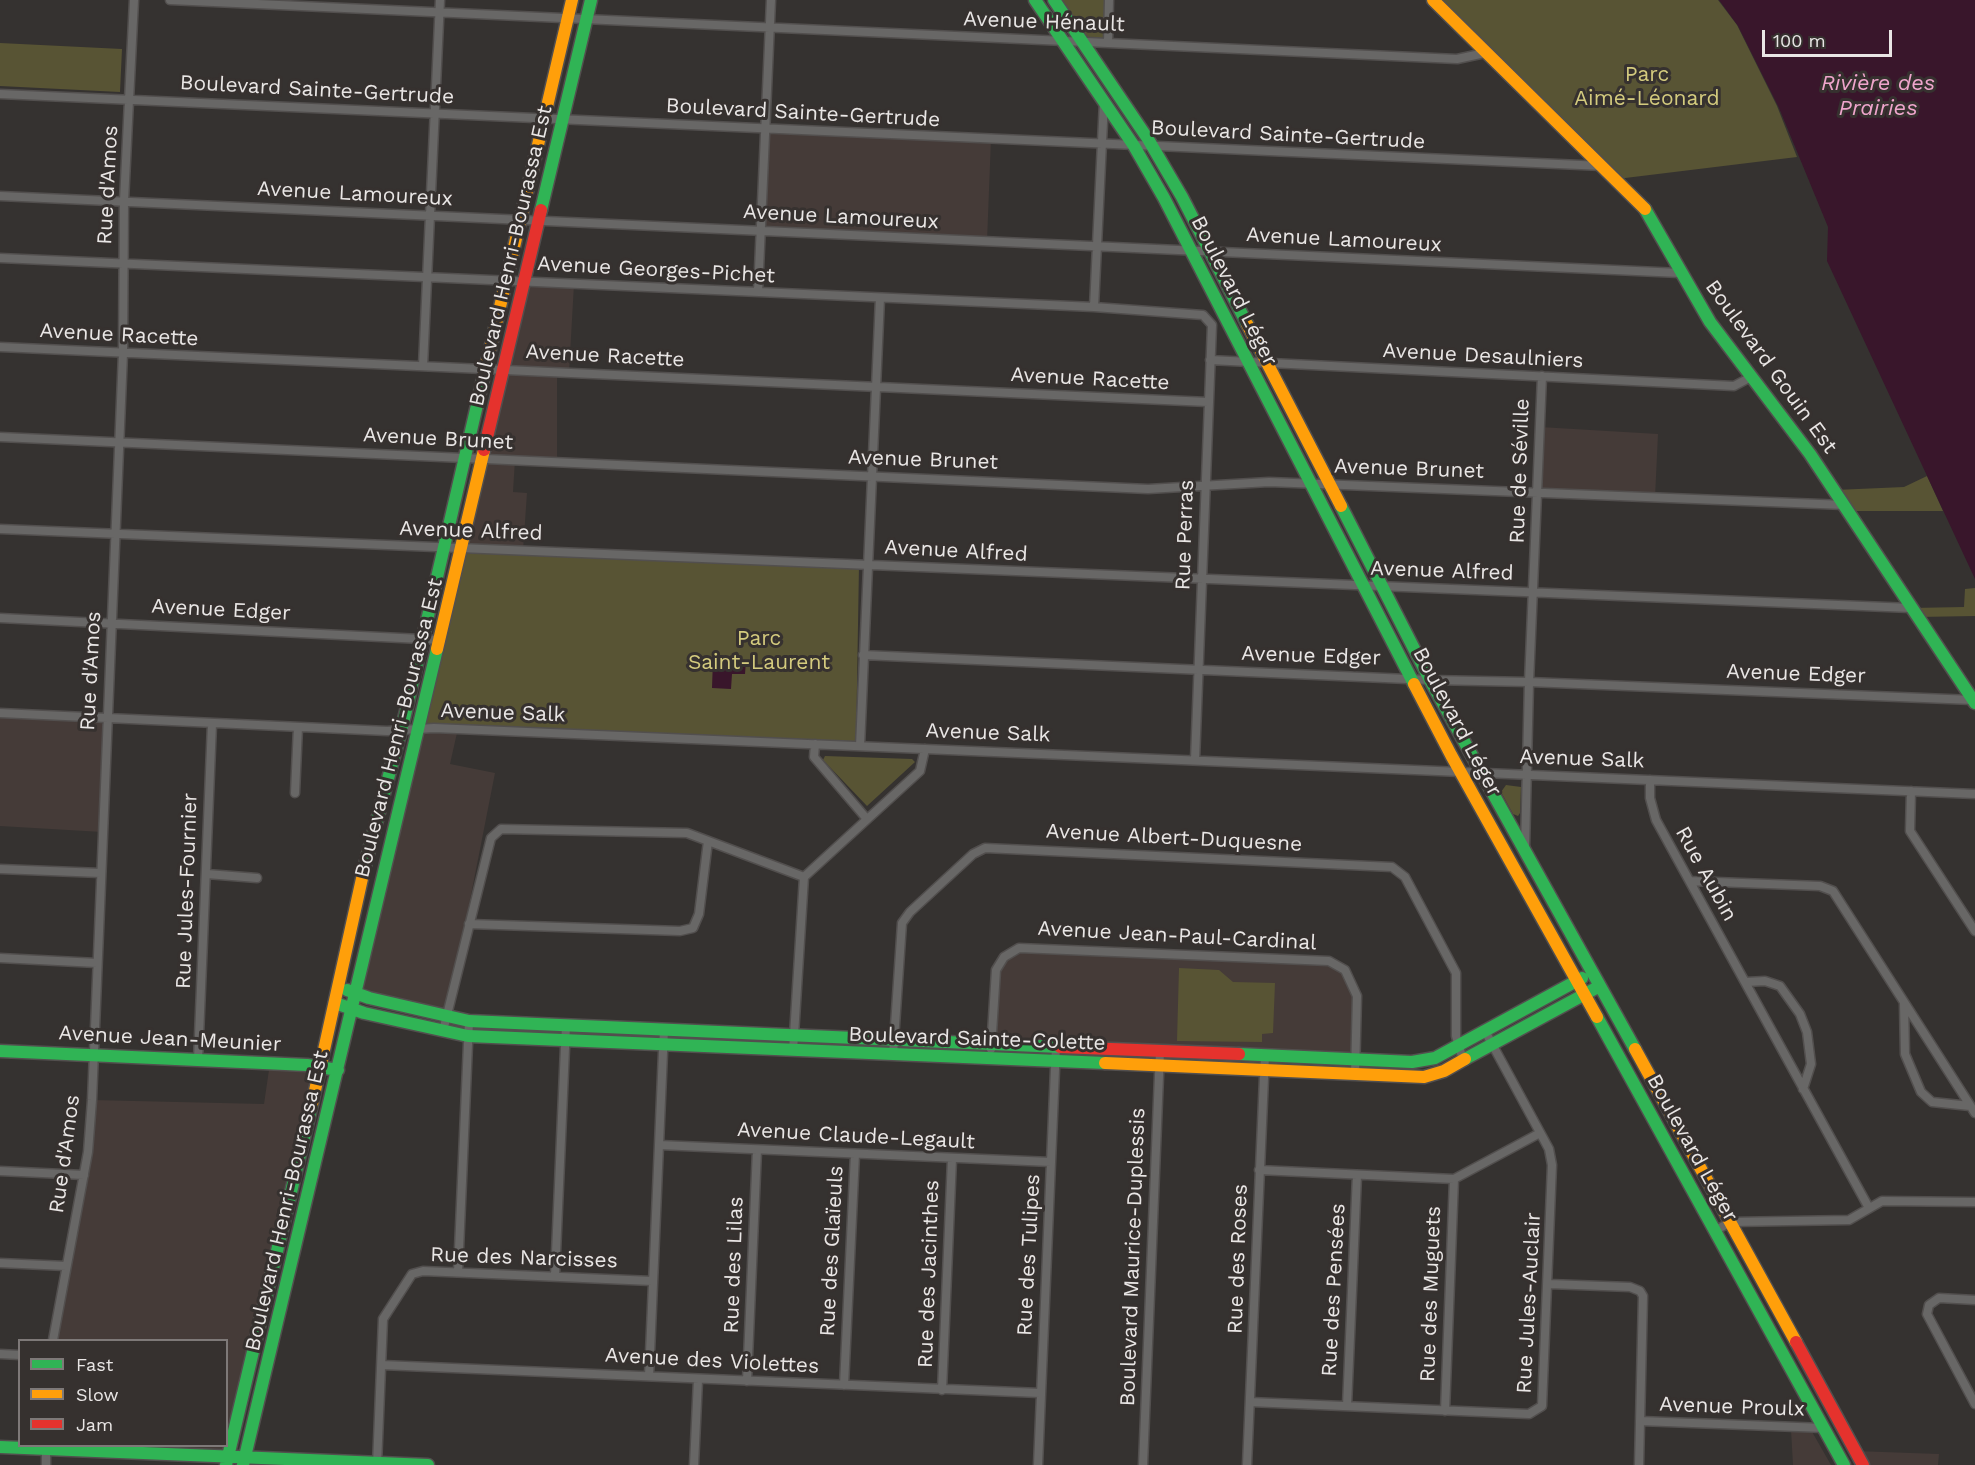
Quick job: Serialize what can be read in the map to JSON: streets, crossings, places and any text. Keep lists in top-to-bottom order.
{
  "streets": {
    "main road": [
      "Boulevard Henri-Bourassa Est",
      "Boulevard Léger",
      "Boulevard Gouin Est",
      "Avenue Jean-Meunier",
      "Boulevard Sainte-Colette"
    ],
    "street": [
      "Avenue Hénault",
      "Boulevard Sainte-Gertrude",
      "Rue d'Amos",
      "Avenue Lamoureux",
      "Avenue Georges-Pichet",
      "Avenue Racette",
      "Avenue Desaulniers",
      "Avenue Brunet",
      "Rue de Séville",
      "Avenue Alfred",
      "Rue Perras",
      "Avenue Edger",
      "Avenue Salk",
      "Avenue Albert-Duquesne",
      "Rue Aubin",
      "Rue Jules-Fournier",
      "Avenue Jean-Paul-Cardinal",
      "Avenue Claude-Legault",
      "Rue des Glaïeuls",
      "Rue des Tulipes",
      "Boulevard Maurice-Duplessis",
      "Rue des Narcisses",
      "Rue des Roses",
      "Rue des Lilas",
      "Rue des Jacinthes",
      "Rue des Pensées",
      "Rue des Muguets",
      "Rue Jules-Auclair",
      "Avenue des Violettes",
      "Avenue Proulx"
    ]
  },
  "crossings": [
    ["Avenue Hénault", "Boulevard Henri-Bourassa Est"],
    ["Avenue Hénault", "Boulevard Léger"],
    ["Avenue Hénault", "Boulevard Gouin Est"],
    ["Boulevard Sainte-Gertrude", "Rue d'Amos"],
    ["Boulevard Sainte-Gertrude", "Boulevard Henri-Bourassa Est"],
    ["Boulevard Sainte-Gertrude", "Boulevard Léger"],
    ["Boulevard Sainte-Gertrude", "Boulevard Gouin Est"],
    ["Rue d'Amos", "Avenue Lamoureux"],
    ["Rue d'Amos", "Avenue Georges-Pichet"],
    ["Rue d'Amos", "Avenue Racette"],
    ["Rue d'Amos", "Avenue Brunet"],
    ["Rue d'Amos", "Avenue Alfred"],
    ["Rue d'Amos", "Avenue Edger"],
    ["Rue d'Amos", "Avenue Salk"],
    ["Rue d'Amos", "Avenue Jean-Meunier"],
    ["Avenue Lamoureux", "Boulevard Henri-Bourassa Est"],
    ["Avenue Lamoureux", "Boulevard Léger"],
    ["Avenue Lamoureux", "Boulevard Gouin Est"],
    ["Boulevard Henri-Bourassa Est", "Avenue Georges-Pichet"],
    ["Boulevard Henri-Bourassa Est", "Avenue Racette"],
    ["Boulevard Henri-Bourassa Est", "Avenue Brunet"],
    ["Boulevard Henri-Bourassa Est", "Avenue Alfred"],
    ["Boulevard Henri-Bourassa Est", "Avenue Edger"],
    ["Boulevard Henri-Bourassa Est", "Avenue Salk"],
    ["Boulevard Henri-Bourassa Est", "Avenue Jean-Meunier"],
    ["Boulevard Henri-Bourassa Est", "Boulevard Sainte-Colette"],
    ["Avenue Georges-Pichet", "Rue Perras"],
    ["Boulevard Léger", "Avenue Desaulniers"],
    ["Boulevard Léger", "Avenue Brunet"],
    ["Boulevard Léger", "Rue de Séville"],
    ["Boulevard Léger", "Avenue Alfred"],
    ["Boulevard Léger", "Avenue Edger"],
    ["Boulevard Léger", "Avenue Salk"],
    ["Boulevard Léger", "Boulevard Sainte-Colette"],
    ["Boulevard Léger", "Avenue Proulx"],
    ["Avenue Racette", "Rue Perras"],
    ["Avenue Desaulniers", "Boulevard Gouin Est"],
    ["Avenue Desaulniers", "Rue de Séville"],
    ["Avenue Desaulniers", "Rue Perras"],
    ["Boulevard Gouin Est", "Avenue Brunet"],
    ["Boulevard Gouin Est", "Avenue Alfred"],
    ["Boulevard Gouin Est", "Avenue Edger"],
    ["Avenue Brunet", "Rue de Séville"],
    ["Avenue Brunet", "Rue Perras"],
    ["Rue de Séville", "Avenue Alfred"],
    ["Rue de Séville", "Avenue Edger"],
    ["Rue de Séville", "Avenue Salk"],
    ["Avenue Alfred", "Rue Perras"],
    ["Rue Perras", "Avenue Edger"],
    ["Rue Perras", "Avenue Salk"],
    ["Avenue Salk", "Rue Aubin"],
    ["Avenue Salk", "Rue Jules-Fournier"],
    ["Avenue Albert-Duquesne", "Boulevard Sainte-Colette"],
    ["Rue Jules-Fournier", "Avenue Jean-Meunier"],
    ["Avenue Jean-Paul-Cardinal", "Boulevard Sainte-Colette"],
    ["Boulevard Sainte-Colette", "Rue des Tulipes"],
    ["Boulevard Sainte-Colette", "Boulevard Maurice-Duplessis"],
    ["Boulevard Sainte-Colette", "Rue des Roses"],
    ["Boulevard Sainte-Colette", "Rue Jules-Auclair"],
    ["Avenue Claude-Legault", "Rue des Glaïeuls"],
    ["Avenue Claude-Legault", "Rue des Tulipes"],
    ["Avenue Claude-Legault", "Rue des Lilas"],
    ["Avenue Claude-Legault", "Rue des Jacinthes"],
    ["Rue des Glaïeuls", "Avenue des Violettes"],
    ["Rue des Tulipes", "Avenue des Violettes"],
    ["Rue des Narcisses", "Avenue des Violettes"],
    ["Rue des Roses", "Rue Jules-Auclair"],
    ["Rue des Lilas", "Avenue des Violettes"],
    ["Rue des Jacinthes", "Avenue des Violettes"],
    ["Rue des Pensées", "Rue Jules-Auclair"],
    ["Rue des Muguets", "Rue Jules-Auclair"]
  ],
  "water": ["Rivière des Prairies"],
  "parks": ["Parc Aimé-Léonard", "Parc Saint-Laurent"],
  "legend": ["Fast", "Slow", "Jam"],
  "scale_bar": "100 m"
}
